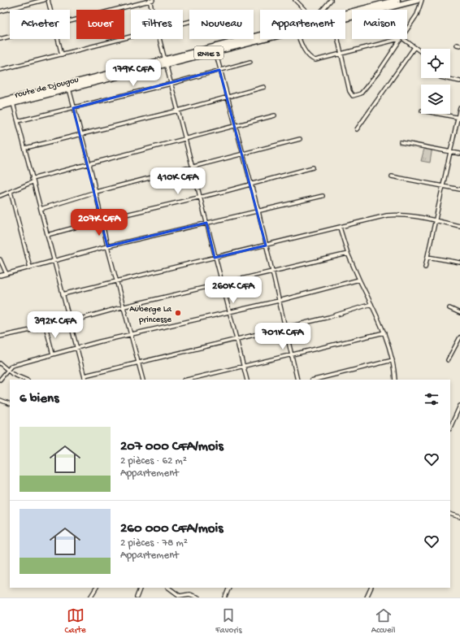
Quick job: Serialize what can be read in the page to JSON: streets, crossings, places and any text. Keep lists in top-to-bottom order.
{
  "streets": {
    "highway": ["RNIE 3", "route de Djougou"]
  },
  "places": ["Auberge La princesse"],
  "page": {
    "chip": [
      "Acheter",
      "Louer",
      "Filtres",
      "Nouveau",
      "Appartement",
      "Maison"
    ],
    "price": [
      "179K CFA",
      "410K CFA",
      "207K CFA",
      "260K CFA",
      "392K CFA",
      "701K CFA"
    ],
    "heading": "6 biens",
    "list": [
      {
        "name": "207 000 CFA/mois",
        "note": "2 pièces · 62 m² · Appartement"
      },
      {
        "name": "260 000 CFA/mois",
        "note": "2 pièces · 78 m² · Appartement"
      }
    ],
    "tabs": ["Carte", "Favoris", "Accueil"]
  }
}
